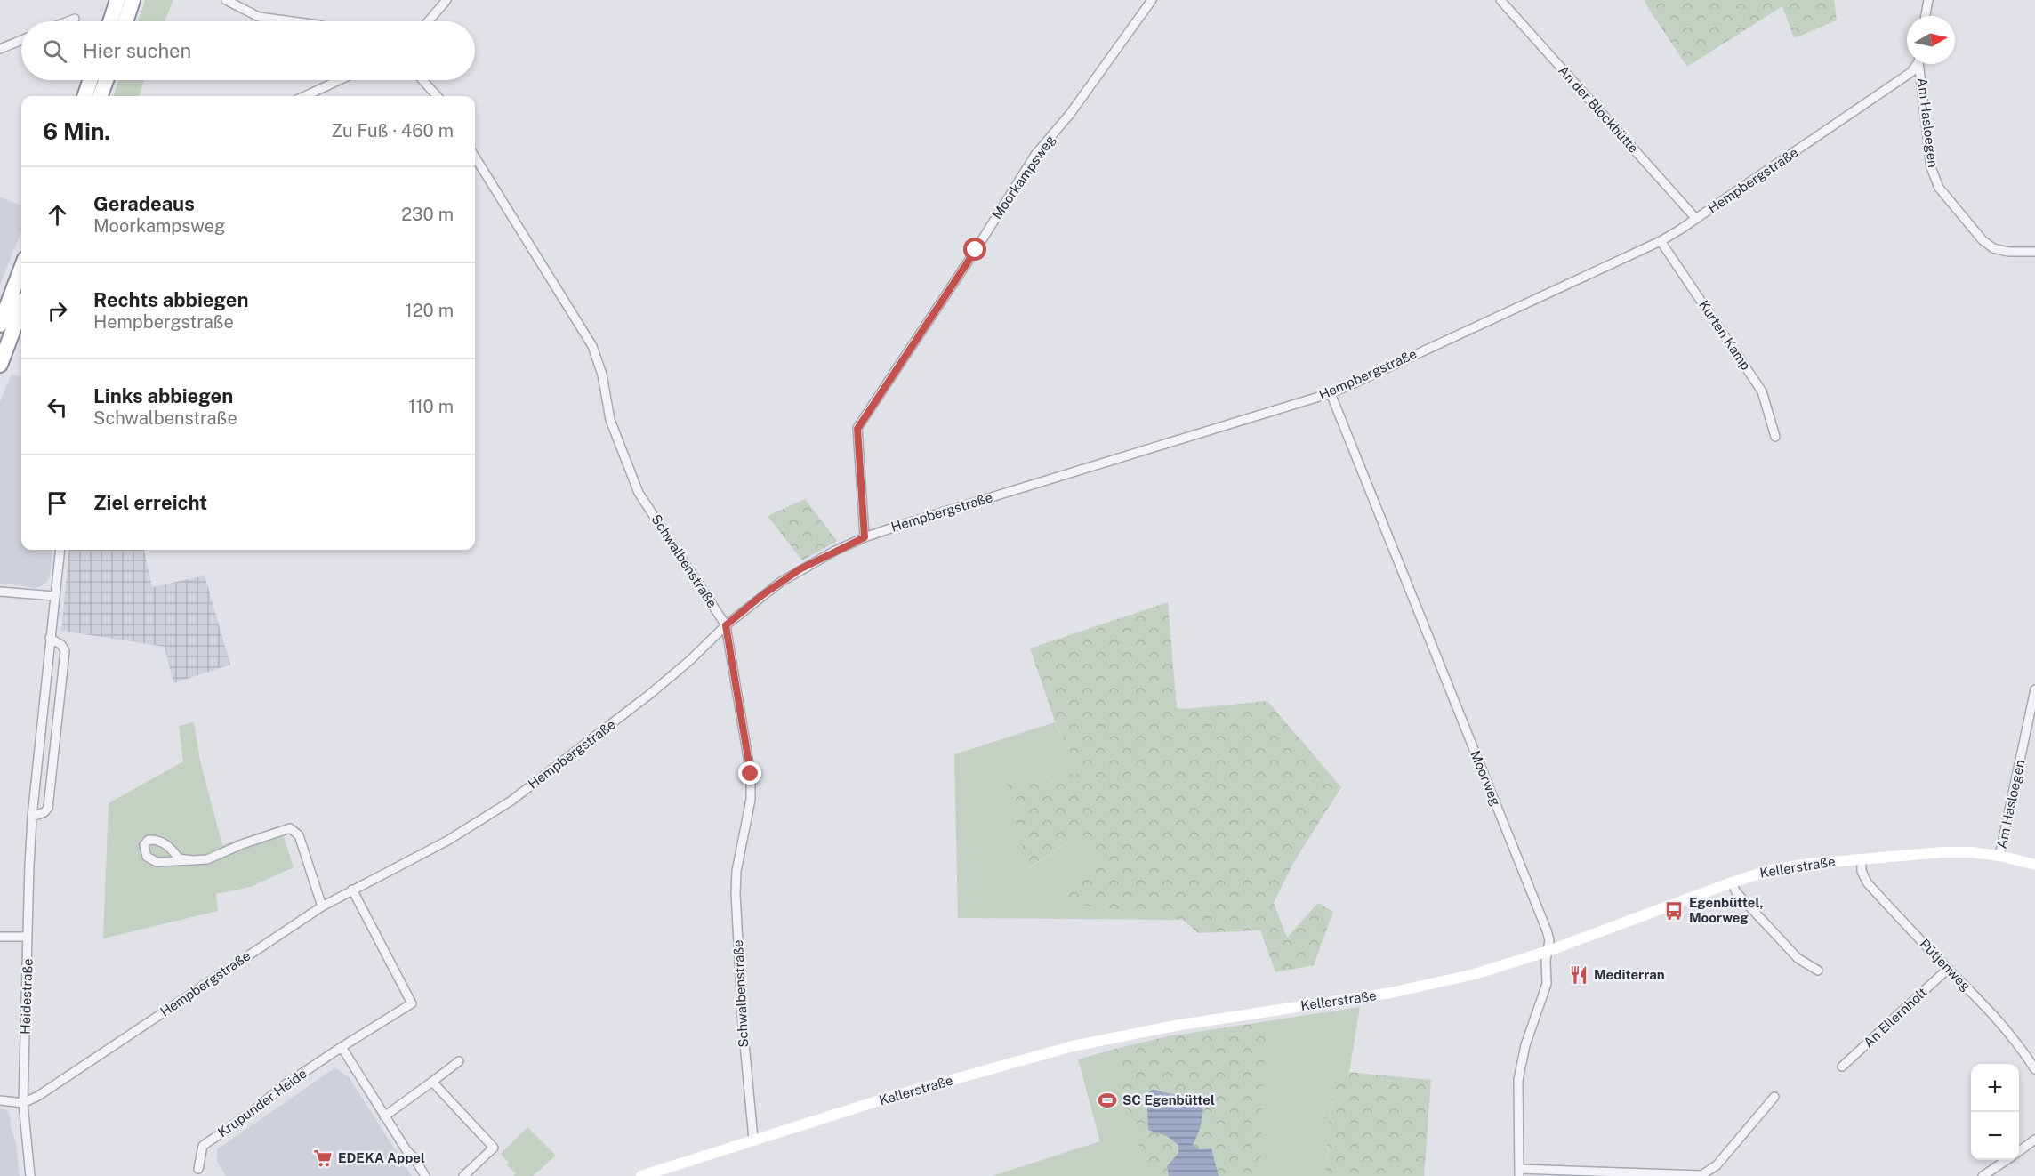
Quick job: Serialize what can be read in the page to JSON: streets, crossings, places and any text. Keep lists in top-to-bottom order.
{
  "streets": {
    "main road": ["Kellerstraße"],
    "street": [
      "An der Blockhütte",
      "Am Hasloegen",
      "Moorkampsweg",
      "Hempbergstraße",
      "Kurten Kamp",
      "Schwalbenstraße",
      "Moorweg",
      "Pütjenweg",
      "Heidestraße",
      "An Ellernholt",
      "Krupunder Heide"
    ]
  },
  "crossings": [
    ["An der Blockhütte", "Hempbergstraße"],
    ["Am Hasloegen", "Kellerstraße"],
    ["Moorkampsweg", "Hempbergstraße"],
    ["Hempbergstraße", "Kurten Kamp"],
    ["Hempbergstraße", "Schwalbenstraße"],
    ["Hempbergstraße", "Moorweg"],
    ["Hempbergstraße", "Heidestraße"],
    ["Hempbergstraße", "Krupunder Heide"],
    ["Schwalbenstraße", "Kellerstraße"],
    ["Moorweg", "Kellerstraße"],
    ["Kellerstraße", "Pütjenweg"],
    ["Pütjenweg", "An Ellernholt"]
  ],
  "places": {
    "bus stop": ["Egenbüttel, Moorweg"],
    "restaurant": ["Mediterran"],
    "sports": ["SC Egenbüttel"],
    "supermarket": ["EDEKA Appel"]
  },
  "north": "right",
  "page": {
    "search": "Hier suchen",
    "heading": ["6 Min.", "Zu Fuß · 460 m"],
    "list": [
      ["Geradeaus", "Moorkampsweg", "230 m"],
      ["Rechts abbiegen", "Hempbergstraße", "120 m"],
      ["Links abbiegen", "Schwalbenstraße", "110 m"],
      "Ziel erreicht"
    ],
    "map_buttons": ["+", "−"]
  }
}
